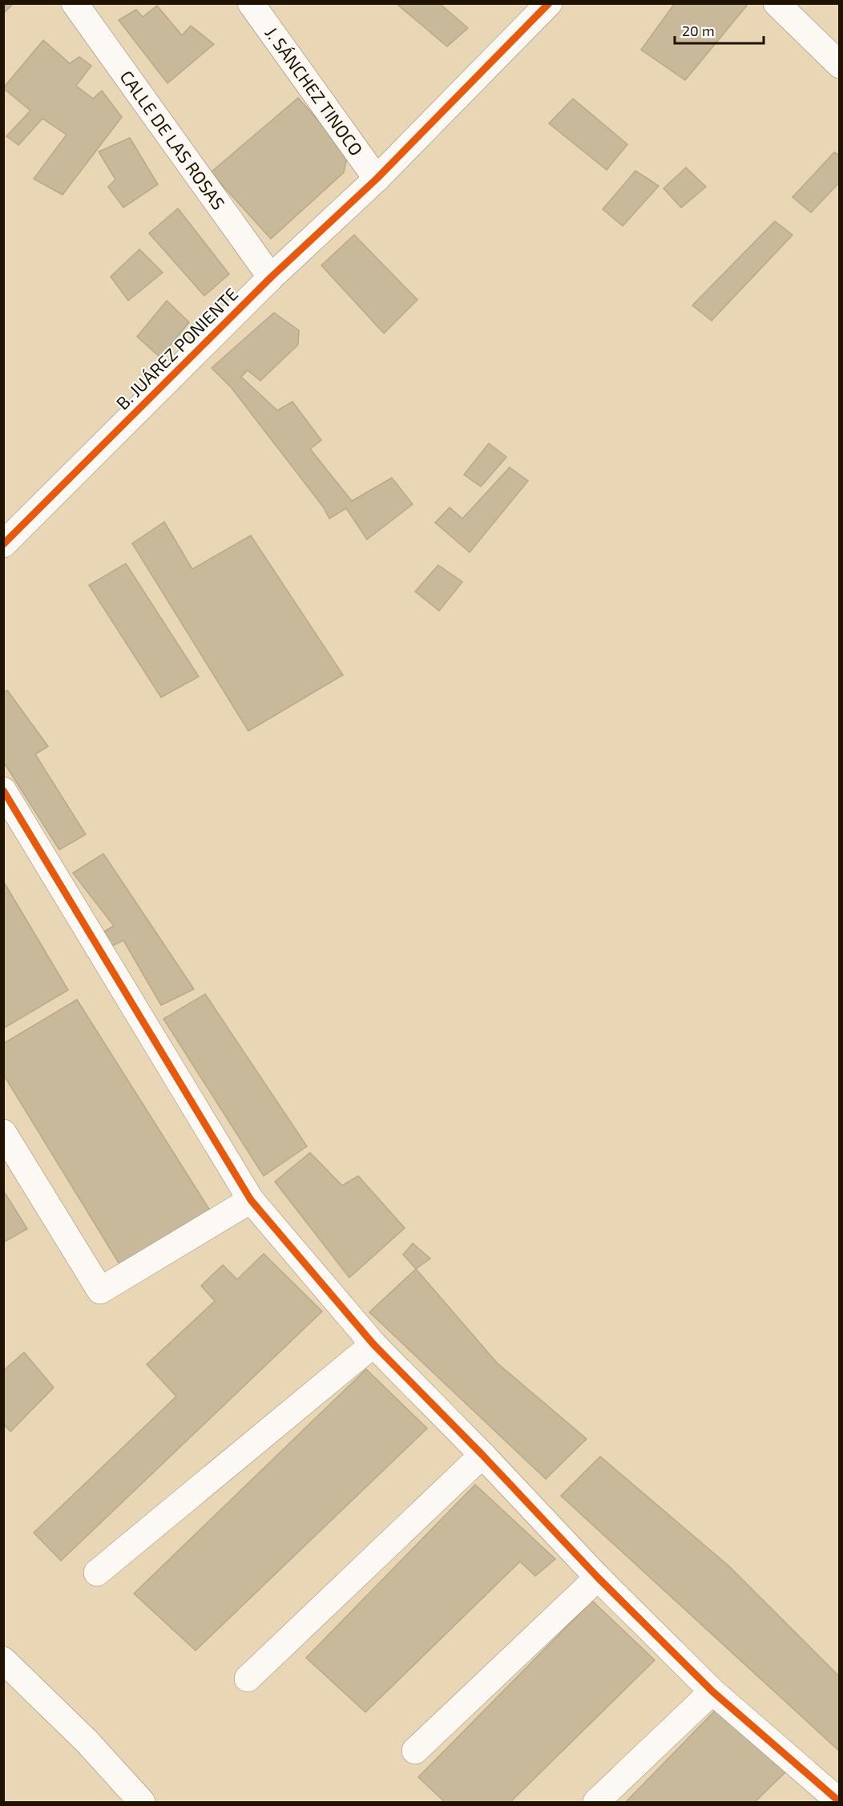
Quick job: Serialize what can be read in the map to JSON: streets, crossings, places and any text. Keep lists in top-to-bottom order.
{
  "streets": {
    "street": ["J. SÁNCHEZ TINOCO", "CALLE DE LAS ROSAS", "B. JUÁREZ PONIENTE"]
  },
  "crossings": [
    ["J. SÁNCHEZ TINOCO", "B. JUÁREZ PONIENTE"],
    ["CALLE DE LAS ROSAS", "B. JUÁREZ PONIENTE"]
  ],
  "scale_bar": "20 m"
}
